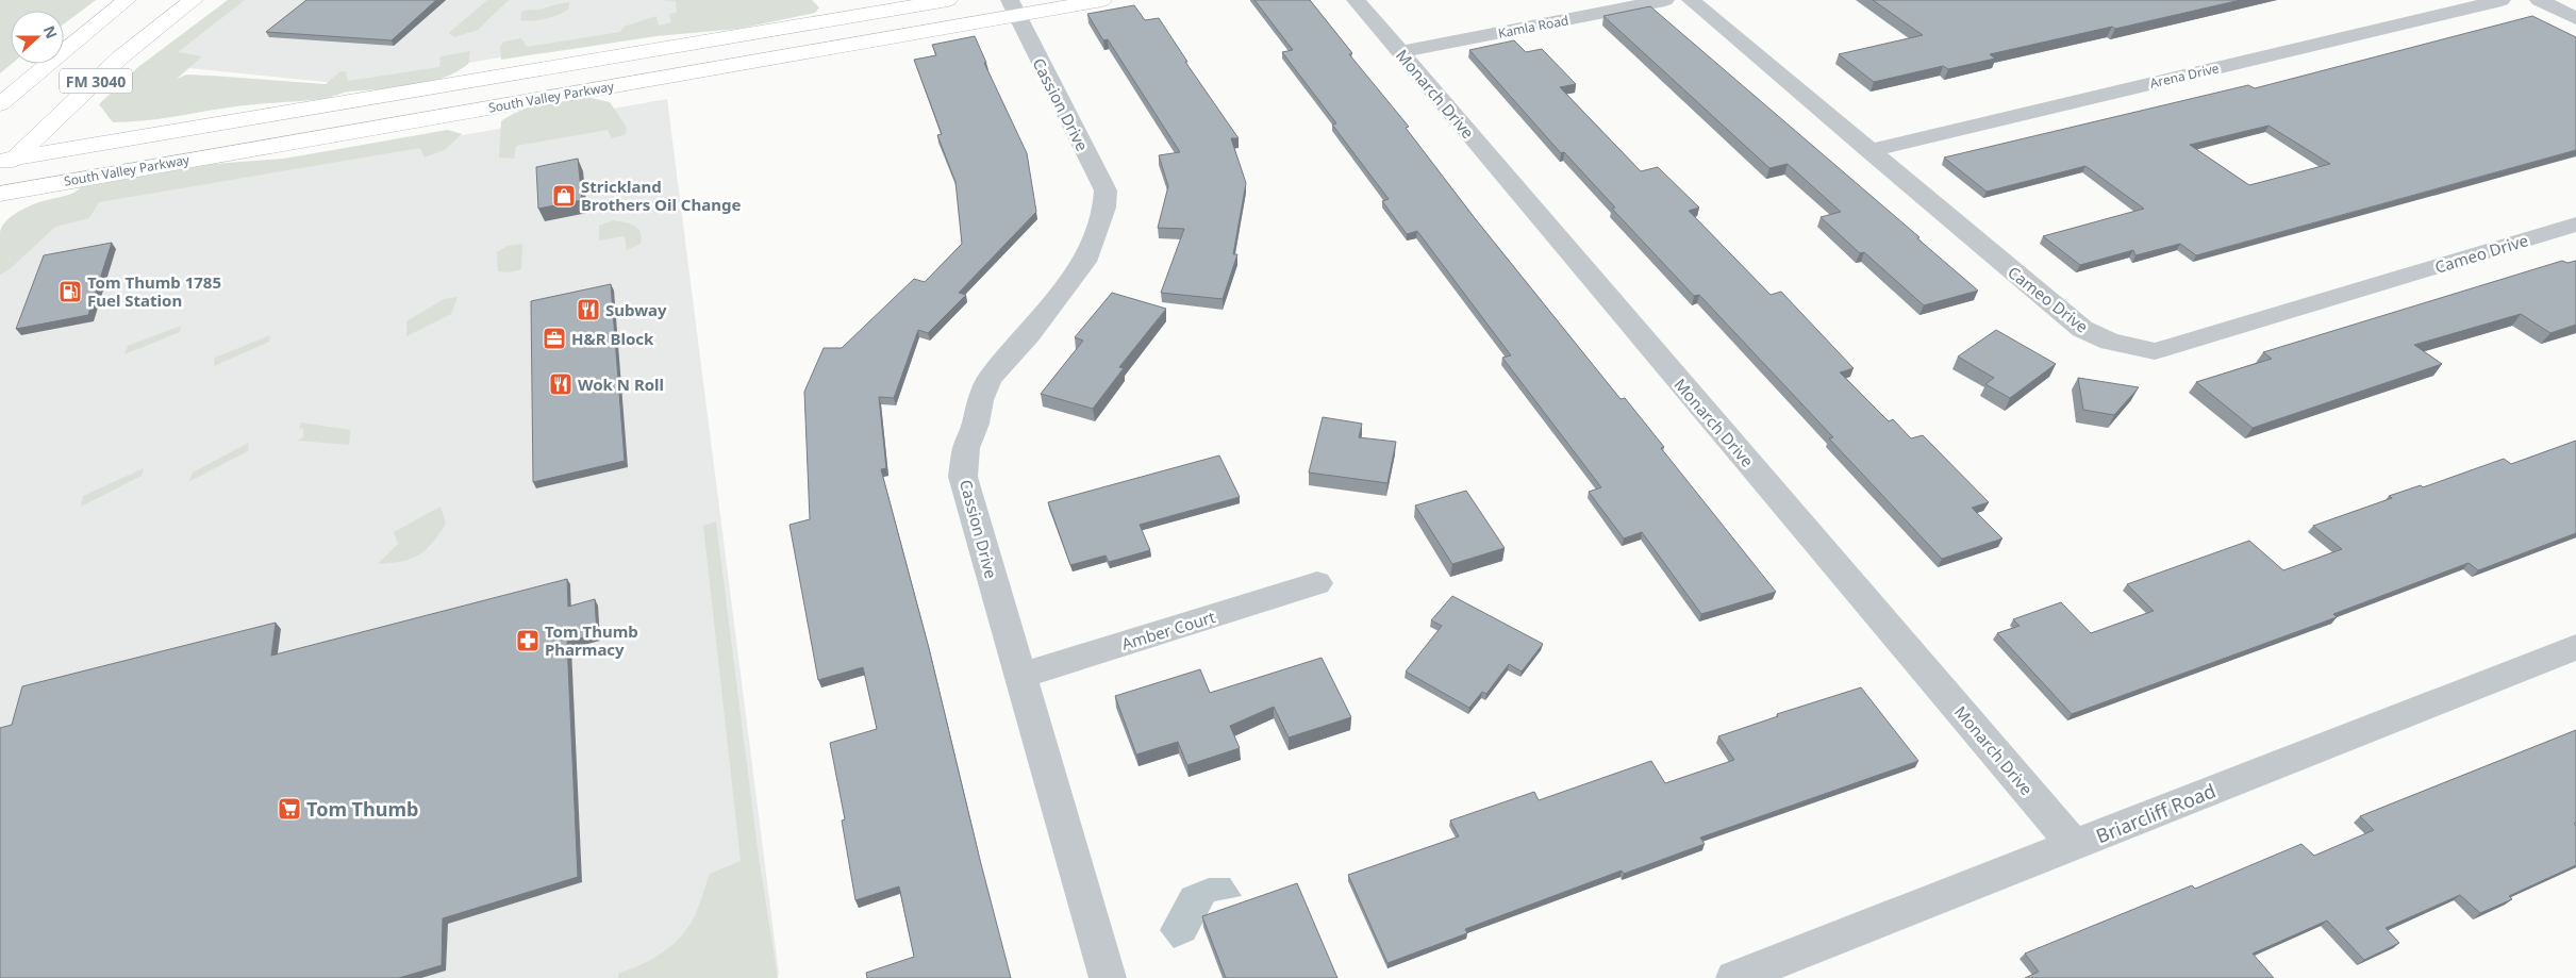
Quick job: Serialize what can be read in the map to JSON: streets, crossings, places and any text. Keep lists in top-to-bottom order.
{
  "streets": {
    "main road": ["FM 3040", "South Valley Parkway"],
    "street": [
      "Kamla Road",
      "Arena Drive",
      "Monarch Drive",
      "Cassion Drive",
      "Cameo Drive",
      "Amber Court",
      "Briarcliff Road"
    ]
  },
  "crossings": [
    ["Kamla Road", "Monarch Drive"],
    ["Arena Drive", "Cameo Drive"],
    ["FM 3040", "South Valley Parkway"],
    ["Monarch Drive", "Briarcliff Road"],
    ["South Valley Parkway", "Cassion Drive"],
    ["Cassion Drive", "Amber Court"]
  ],
  "places": {
    "shop": ["Strickland Brothers Oil Change"],
    "fuel station": ["Tom Thumb 1785 Fuel Station"],
    "restaurant": ["Subway", "Wok N Roll"],
    "office": ["H&R Block"],
    "pharmacy": ["Tom Thumb Pharmacy"],
    "supermarket": ["Tom Thumb"]
  },
  "north": "right"
}
